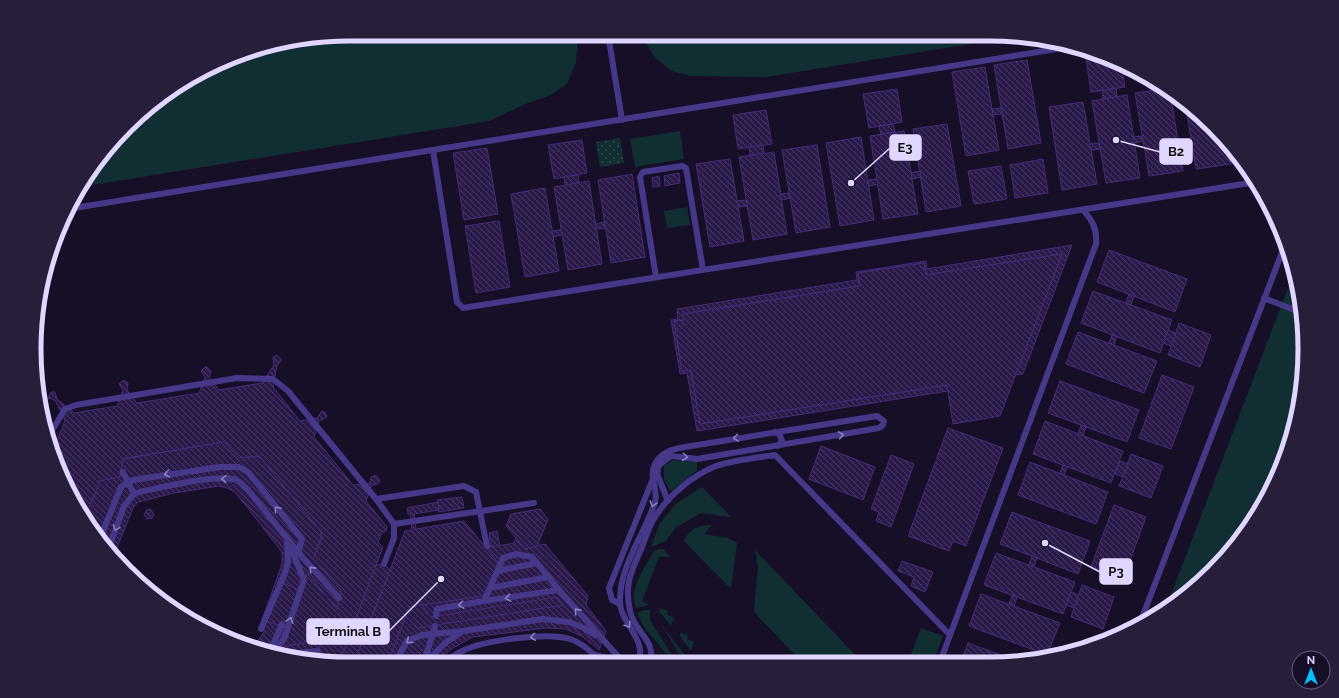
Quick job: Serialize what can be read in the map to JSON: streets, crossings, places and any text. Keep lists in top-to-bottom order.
{
  "places": [
    "B2",
    "E3",
    "P3",
    "Terminal B"
  ],
  "north": "top"
}
